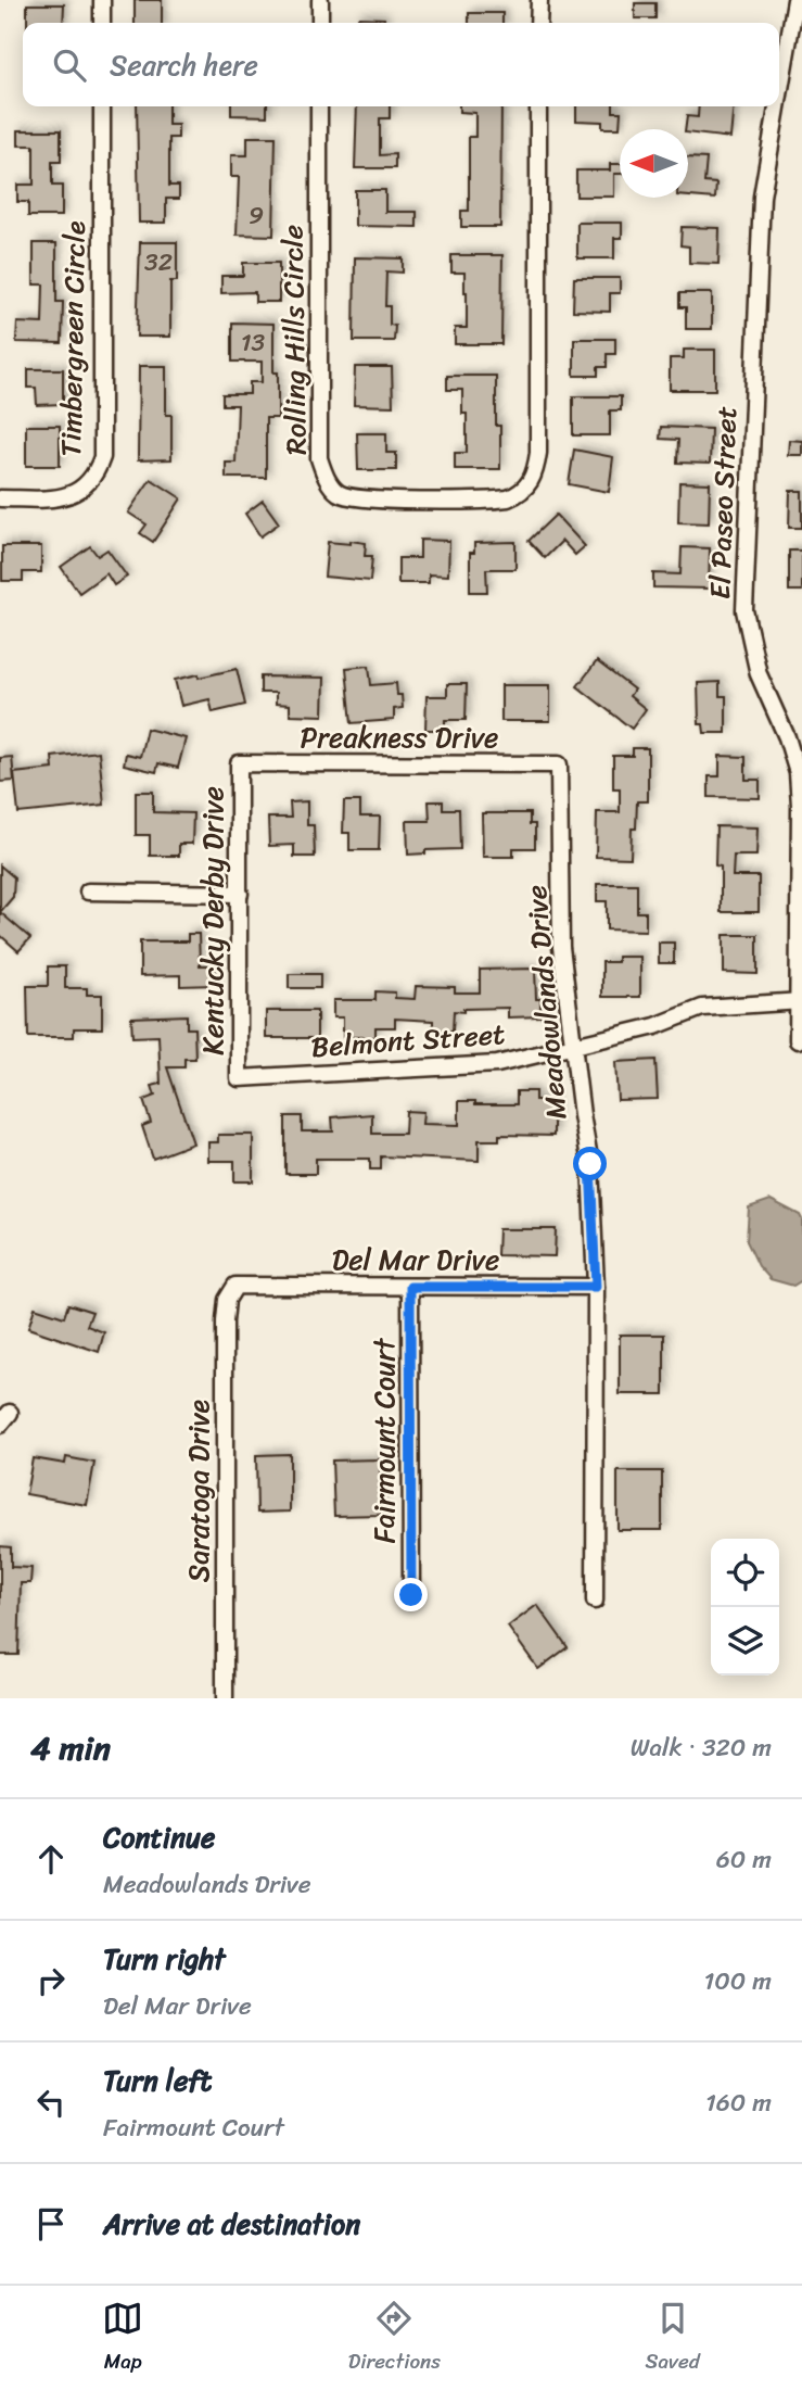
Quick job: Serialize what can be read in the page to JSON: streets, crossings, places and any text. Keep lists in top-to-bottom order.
{
  "streets": {
    "street": [
      "Timbergreen Circle",
      "Rolling Hills Circle",
      "El Paseo Street",
      "Preakness Drive",
      "Kentucky Derby Drive",
      "Meadowlands Drive",
      "Belmont Street",
      "Del Mar Drive",
      "Fairmount Court",
      "Saratoga Drive"
    ]
  },
  "crossings": [
    ["El Paseo Street", "Belmont Street"],
    ["Preakness Drive", "Kentucky Derby Drive"],
    ["Preakness Drive", "Meadowlands Drive"],
    ["Kentucky Derby Drive", "Belmont Street"],
    ["Meadowlands Drive", "Belmont Street"],
    ["Meadowlands Drive", "Del Mar Drive"],
    ["Del Mar Drive", "Fairmount Court"],
    ["Del Mar Drive", "Saratoga Drive"]
  ],
  "house_numbers": ["9", "32", "13"],
  "north": "left",
  "page": {
    "search": "Search here",
    "heading": ["4 min", "Walk · 320 m"],
    "list": [
      ["Continue", "Meadowlands Drive", "60 m"],
      ["Turn right", "Del Mar Drive", "100 m"],
      ["Turn left", "Fairmount Court", "160 m"],
      "Arrive at destination"
    ],
    "nav": ["Map", "Directions", "Saved"]
  }
}
